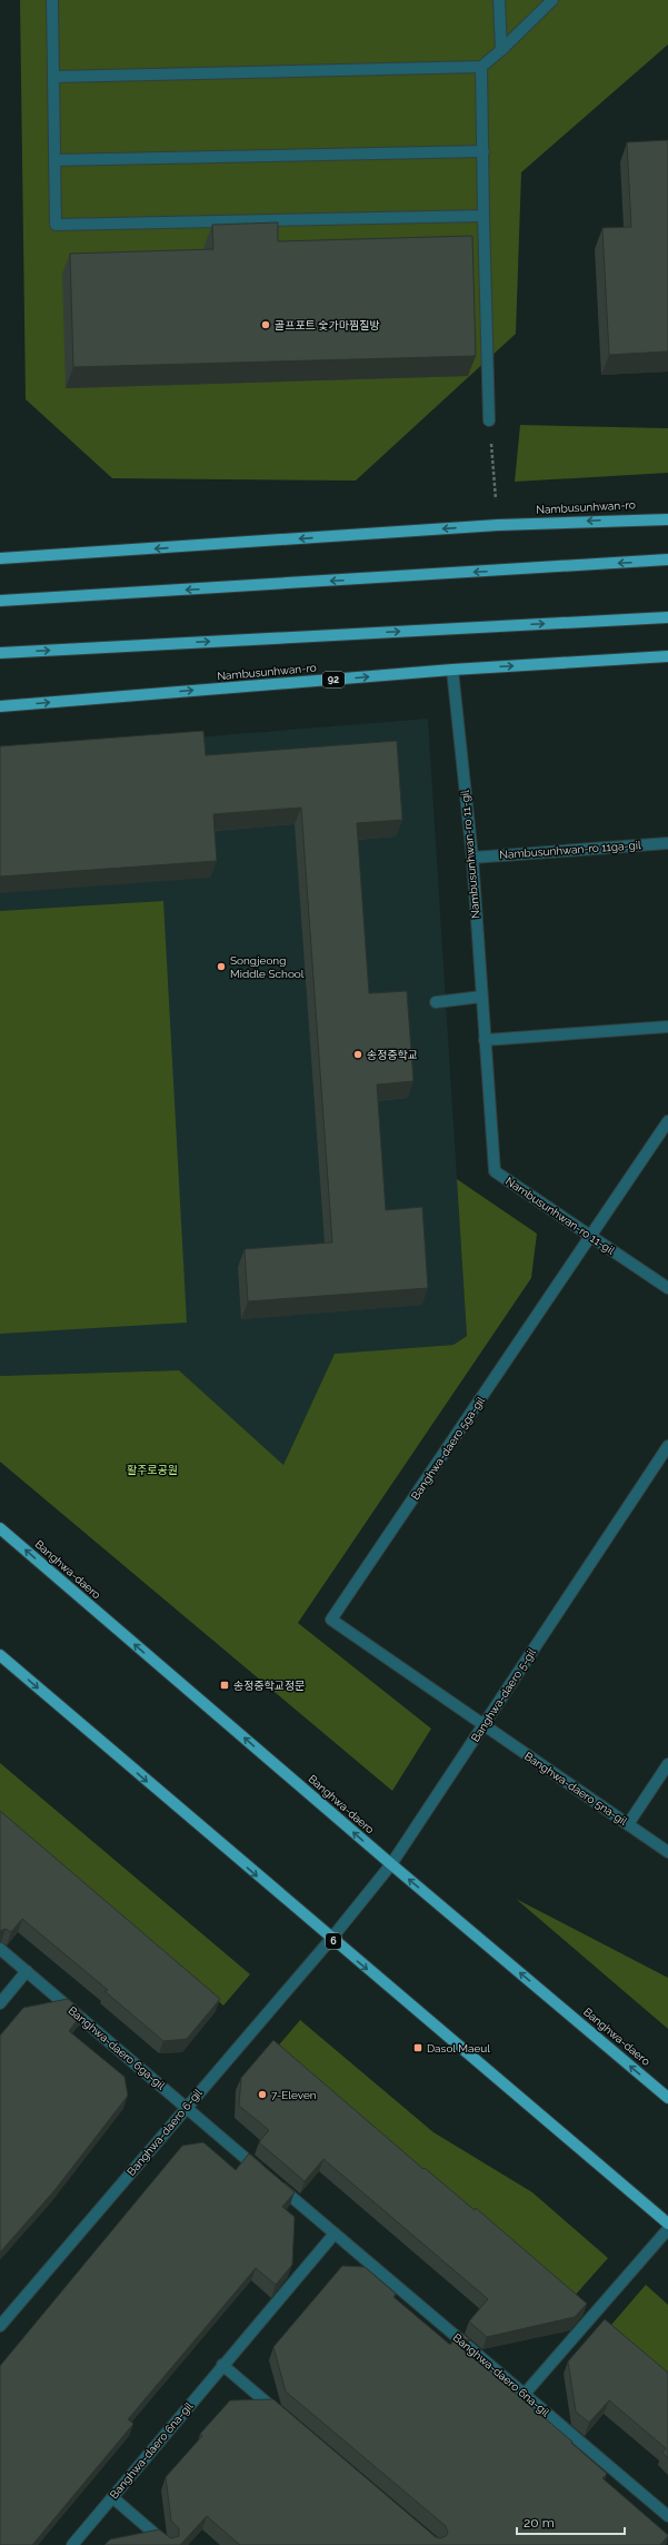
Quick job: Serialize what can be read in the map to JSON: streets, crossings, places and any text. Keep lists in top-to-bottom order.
{
  "streets": {
    "main road": [
      "Nambusunhwan-ro",
      "92",
      "Banghwa-daero",
      "6"
    ],
    "street": [
      "Nambusunhwan-ro 11ga-gil",
      "Nambusunhwan-ro 11-gil",
      "Banghwa-daero 5ga-gil",
      "Banghwa-daero 5-gil",
      "Banghwa-daero 5na-gil",
      "Banghwa-daero 6ga-gil",
      "Banghwa-daero 6-gil",
      "Banghwa-daero 6na-gil"
    ]
  },
  "crossings": [
    ["Nambusunhwan-ro", "Nambusunhwan-ro 11-gil"],
    ["Nambusunhwan-ro 11ga-gil", "Nambusunhwan-ro 11-gil"],
    ["Nambusunhwan-ro 11-gil", "Banghwa-daero 5ga-gil"],
    ["Banghwa-daero 5ga-gil", "Banghwa-daero 5-gil"],
    ["Banghwa-daero 5ga-gil", "Banghwa-daero 5na-gil"],
    ["Banghwa-daero", "Banghwa-daero 5-gil"],
    ["Banghwa-daero 5-gil", "Banghwa-daero 5na-gil"],
    ["Banghwa-daero 5-gil", "6"],
    ["Banghwa-daero 5-gil", "Banghwa-daero 6-gil"],
    ["6", "Banghwa-daero 6-gil"],
    ["Banghwa-daero 6ga-gil", "Banghwa-daero 6-gil"],
    ["Banghwa-daero 6ga-gil", "Banghwa-daero 6na-gil"],
    ["Banghwa-daero 6-gil", "Banghwa-daero 6na-gil"]
  ],
  "parks": ["활주로공원"],
  "places": {
    "other": [
      "골프포트 숯가마찜질방",
      "Songjeong Middle School",
      "송정중학교",
      "7-Eleven"
    ],
    "transit": ["송정중학교정문", "Dasol Maeul"]
  },
  "scale_bar": "20 m"
}
